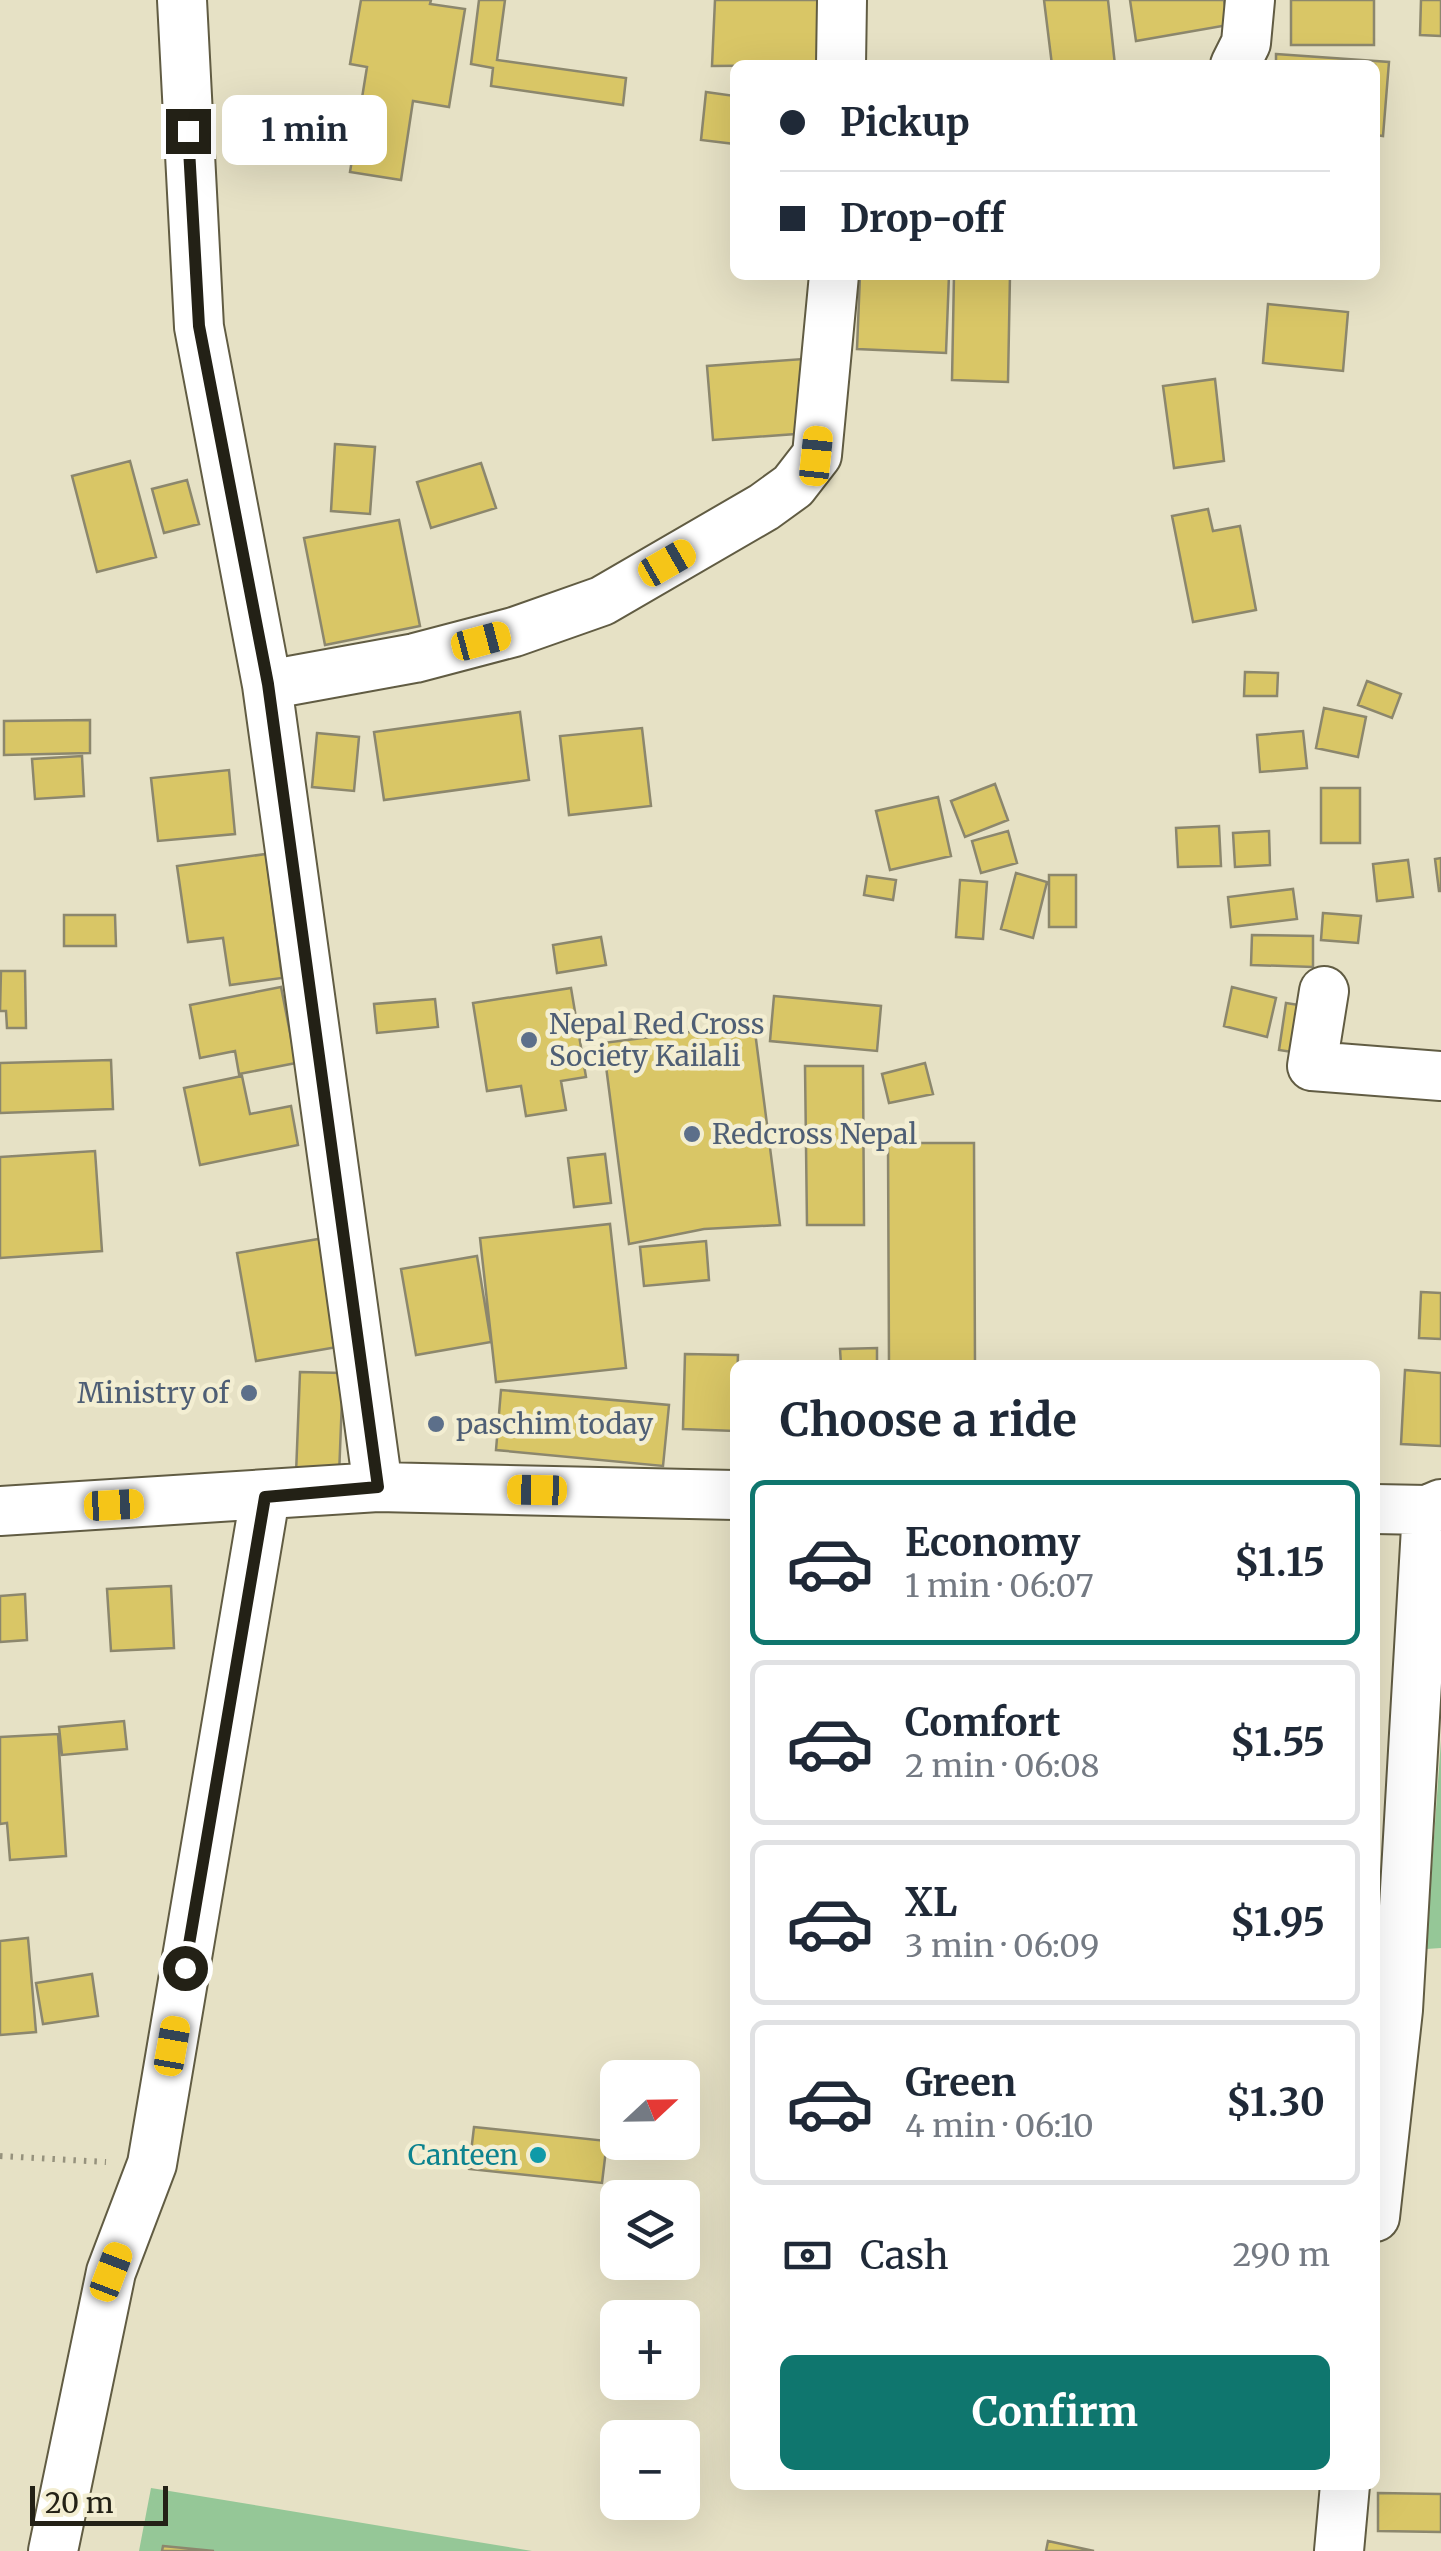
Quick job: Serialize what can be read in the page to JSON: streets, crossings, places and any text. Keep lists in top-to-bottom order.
{
  "places": [
    "Nepal Red Cross Society Kailali",
    "Redcross Nepal",
    "Ministry of",
    "paschim today",
    "Canteen"
  ],
  "scale_bar": "20 m",
  "north": "right",
  "page": {
    "banner": ["Pickup", "Drop-off"],
    "bubble": "1 min",
    "heading": "Choose a ride",
    "list": [
      {
        "name": "Economy",
        "note": "1 min · 06:07",
        "value": "$1.15"
      },
      {
        "name": "Comfort",
        "note": "2 min · 06:08",
        "value": "$1.55"
      },
      {
        "name": "XL",
        "note": "3 min · 06:09",
        "value": "$1.95"
      },
      {
        "name": "Green",
        "note": "4 min · 06:10",
        "value": "$1.30"
      }
    ],
    "map_buttons": ["+", "−"],
    "pay": ["Cash", "290 m"],
    "buttons": "Confirm",
    "scale": "20 m"
  }
}
